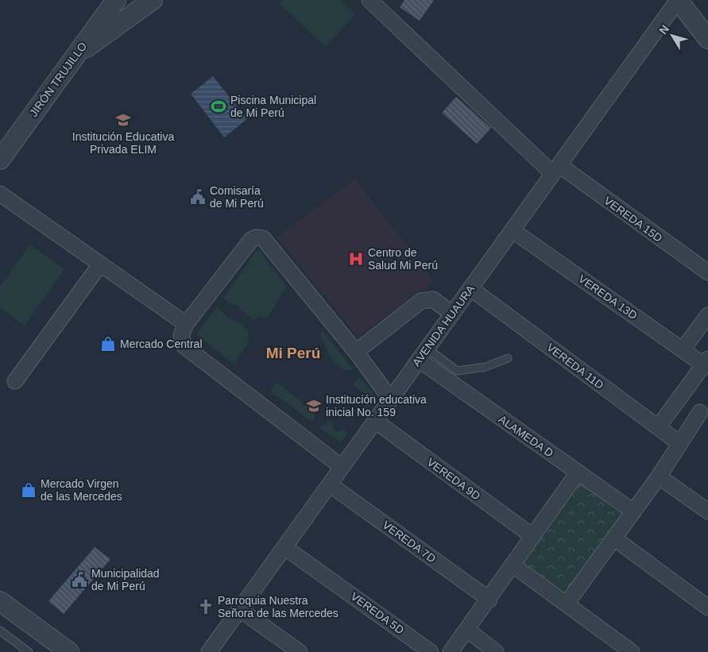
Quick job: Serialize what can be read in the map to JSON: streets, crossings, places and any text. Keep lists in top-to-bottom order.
{
  "streets": {
    "street": [
      "JIRÓN TRUJILLO",
      "VEREDA 15D",
      "VEREDA 13D",
      "AVENIDA HUAURA",
      "VEREDA 11D",
      "ALAMEDA D",
      "VEREDA 9D",
      "VEREDA 7D",
      "VEREDA 5D"
    ]
  },
  "crossings": [
    ["VEREDA 15D", "AVENIDA HUAURA"],
    ["VEREDA 13D", "AVENIDA HUAURA"],
    ["AVENIDA HUAURA", "VEREDA 11D"],
    ["AVENIDA HUAURA", "ALAMEDA D"],
    ["AVENIDA HUAURA", "VEREDA 9D"],
    ["AVENIDA HUAURA", "VEREDA 7D"],
    ["AVENIDA HUAURA", "VEREDA 5D"]
  ],
  "districts": ["Mi Perú"],
  "places": {
    "sports": ["Piscina Municipal de Mi Perú"],
    "school or university": ["Institución Educativa Privada ELIM", "Institución educativa inicial No. 159"],
    "public building": ["Comisaría de Mi Perú", "Municipalidad de Mi Perú"],
    "hospital": ["Centro de Salud Mi Perú"],
    "shop": ["Mercado Central", "Mercado Virgen de las Mercedes"],
    "church": ["Parroquia Nuestra Señora de las Mercedes"]
  },
  "north": "top left"
}
